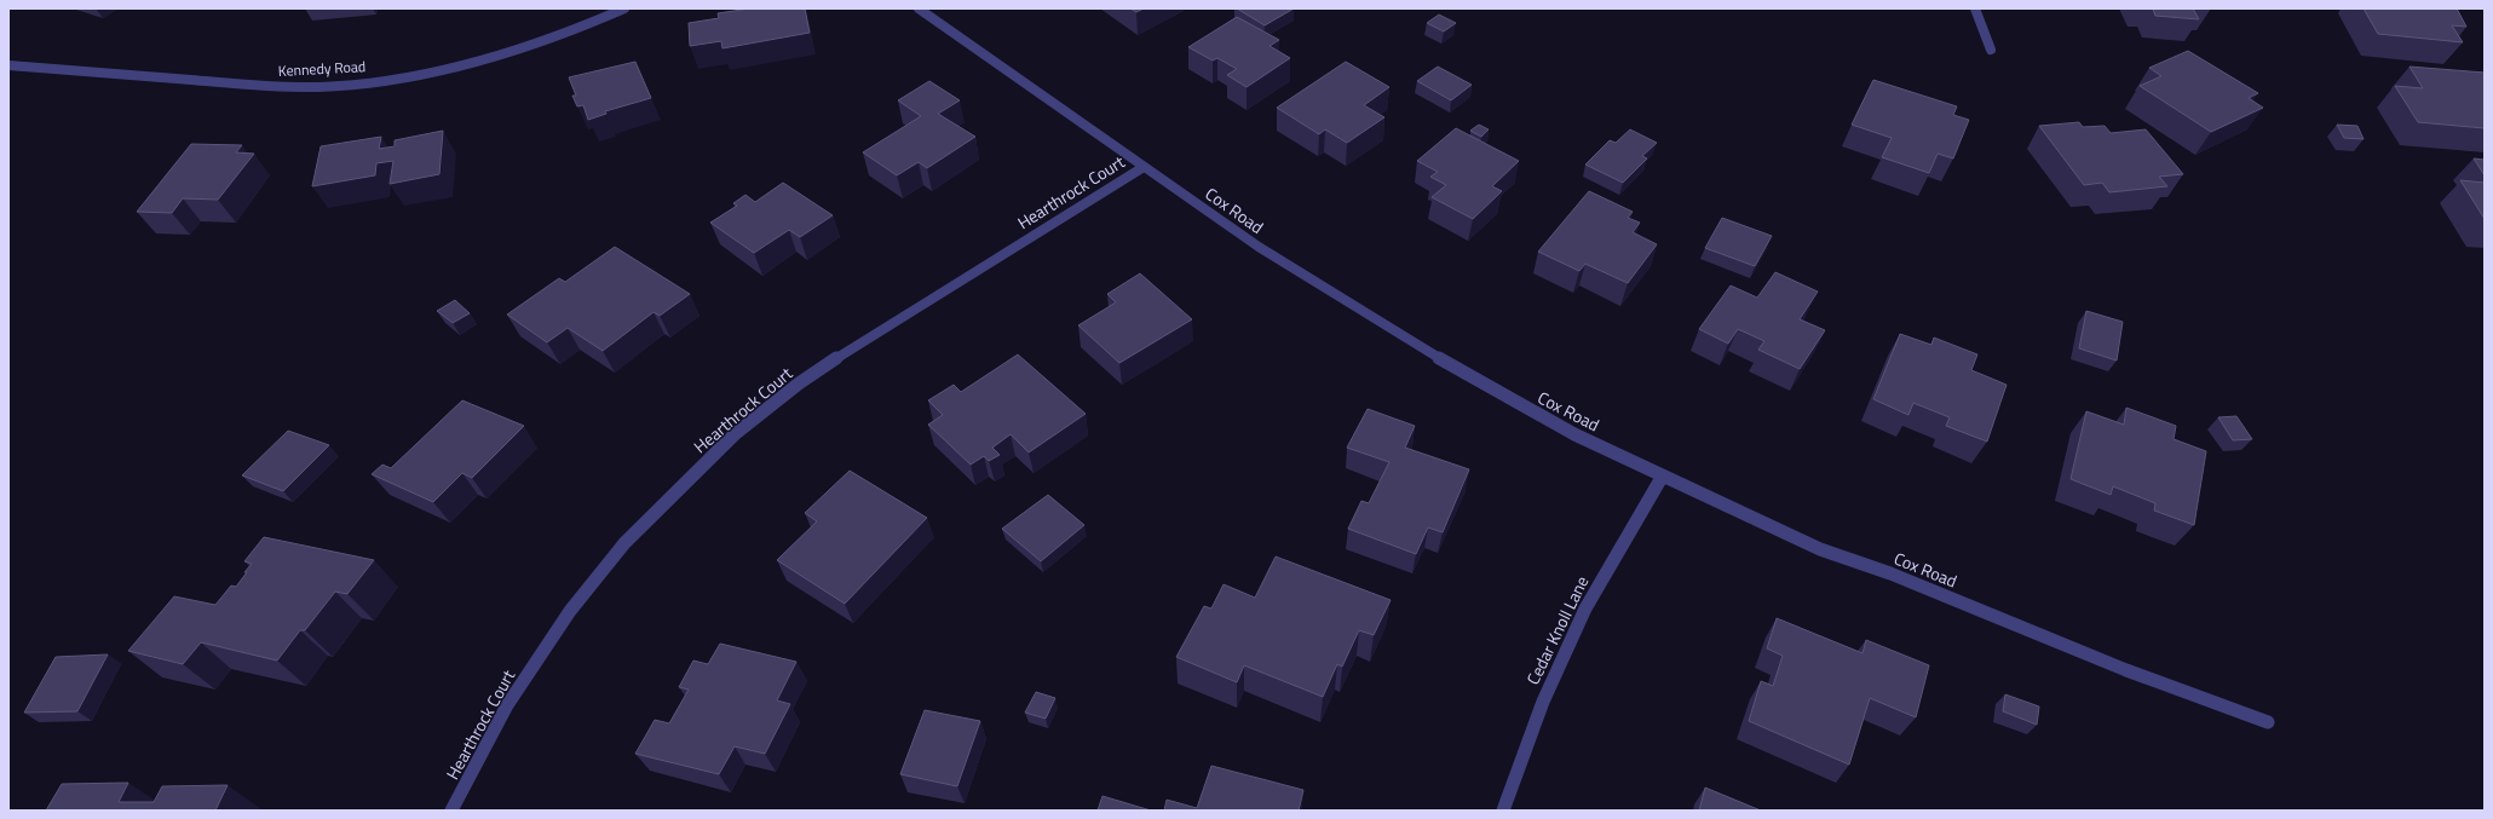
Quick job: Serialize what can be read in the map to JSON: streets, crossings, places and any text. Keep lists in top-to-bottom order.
{
  "streets": {
    "street": [
      "Kennedy Road",
      "Hearthrock Court",
      "Cox Road",
      "Cedar Knoll Lane"
    ]
  },
  "crossings": [
    ["Hearthrock Court", "Cox Road"],
    ["Cox Road", "Cedar Knoll Lane"]
  ]
}
